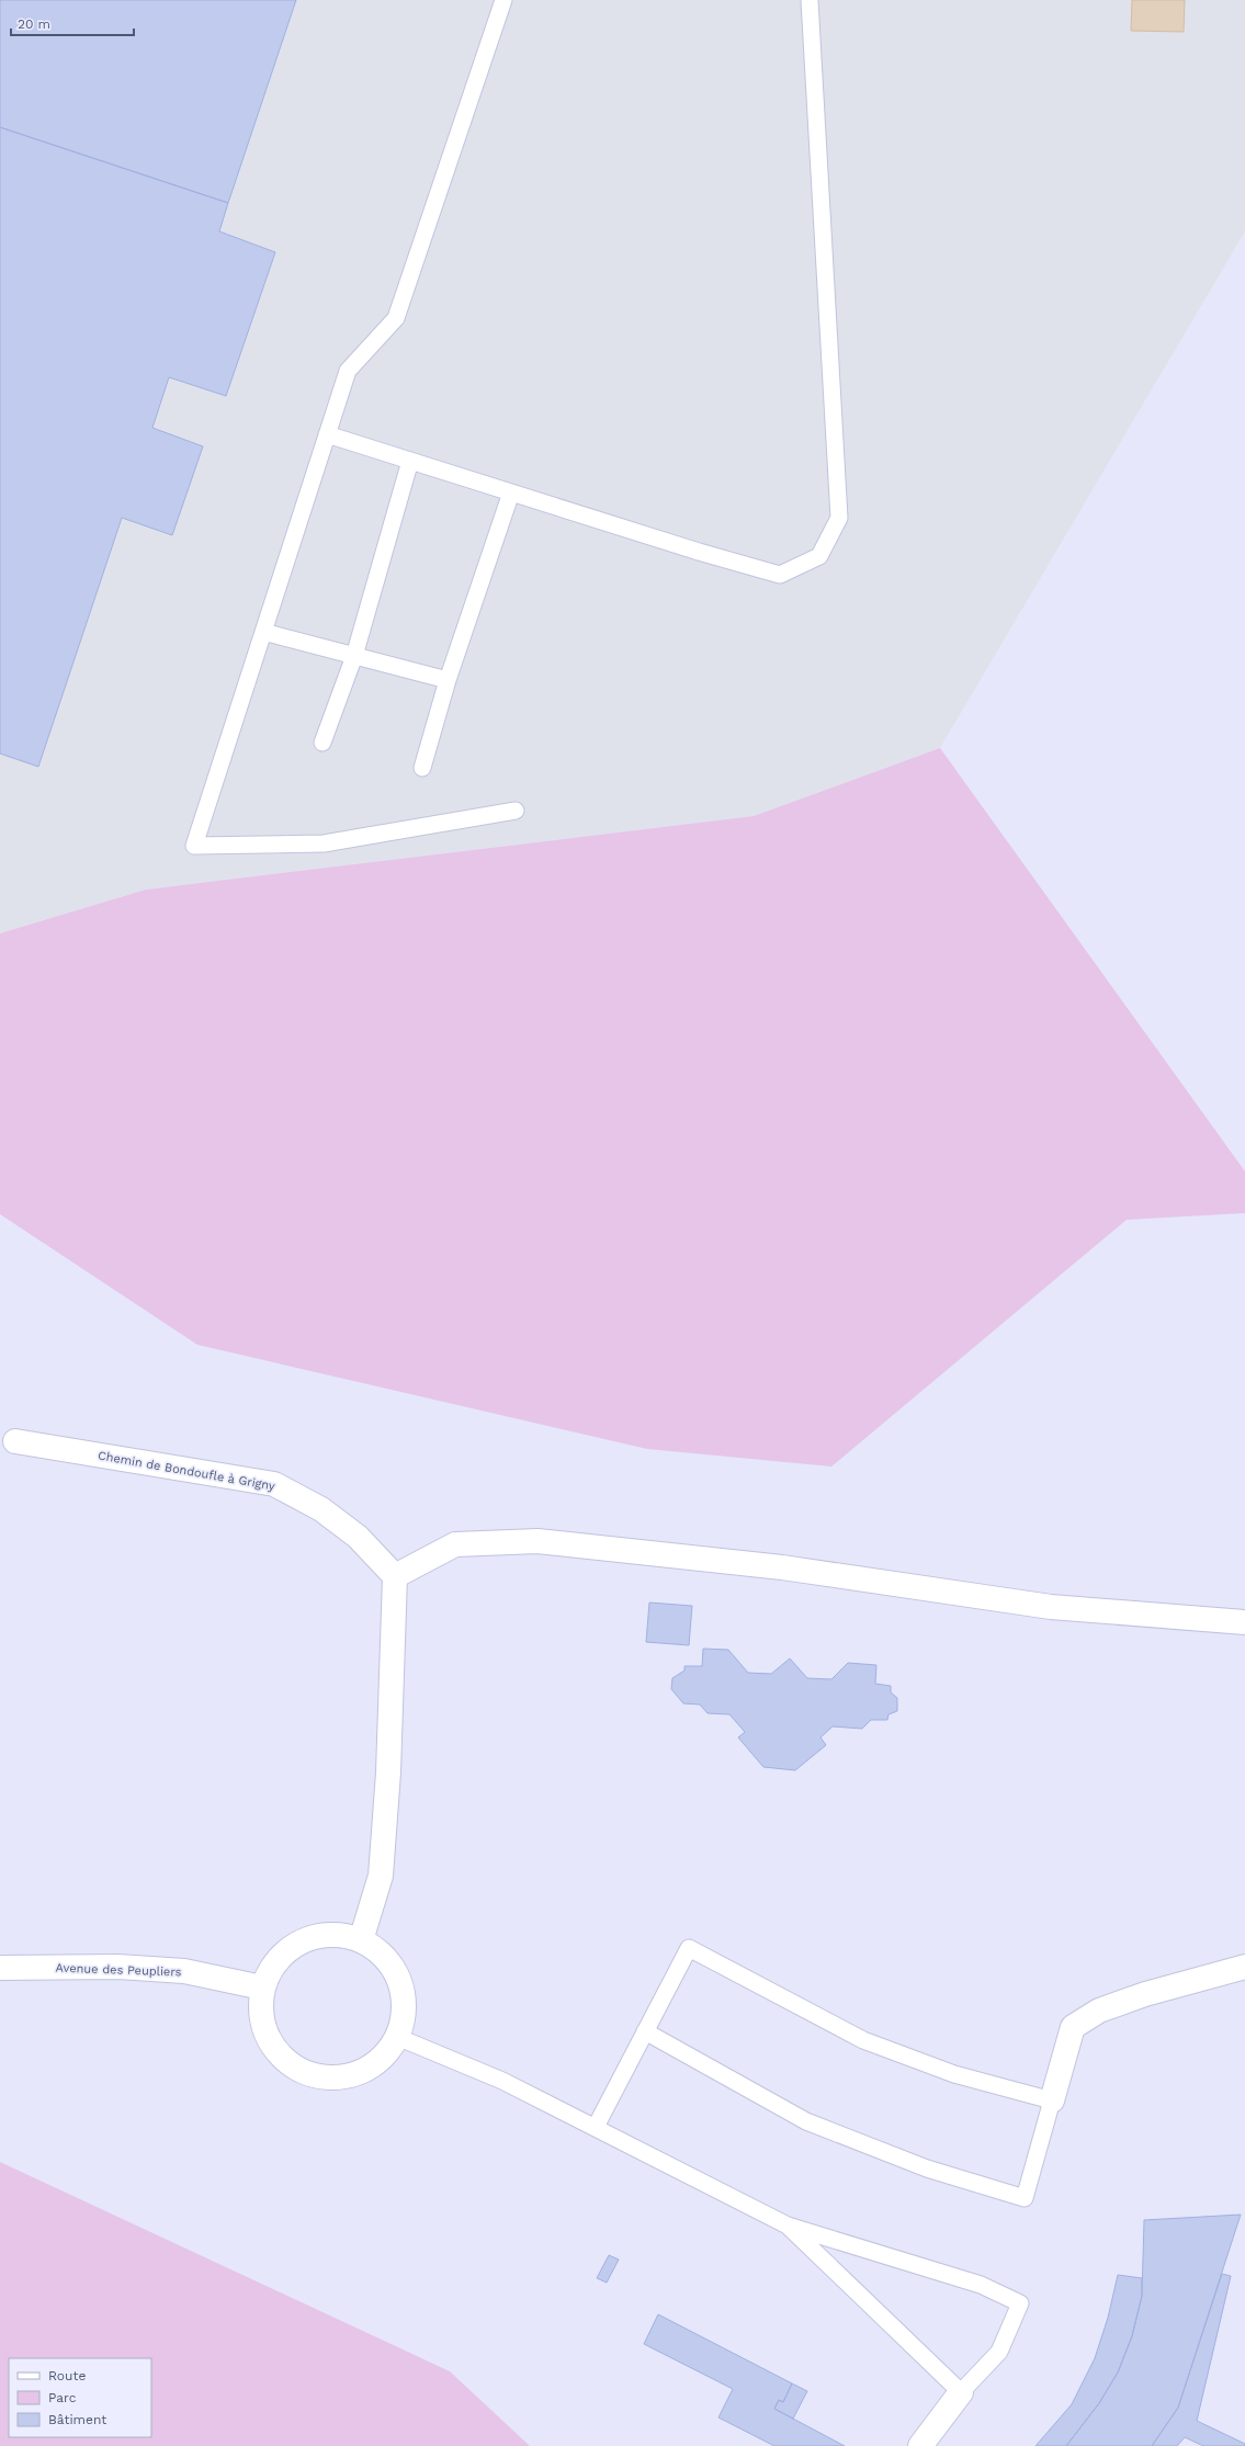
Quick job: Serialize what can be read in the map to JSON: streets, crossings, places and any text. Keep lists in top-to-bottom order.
{
  "streets": {
    "street": ["Chemin de Bondoufle à Grigny", "Avenue des Peupliers"]
  },
  "legend": ["Route", "Parc", "Bâtiment"],
  "scale_bar": "20 m"
}
